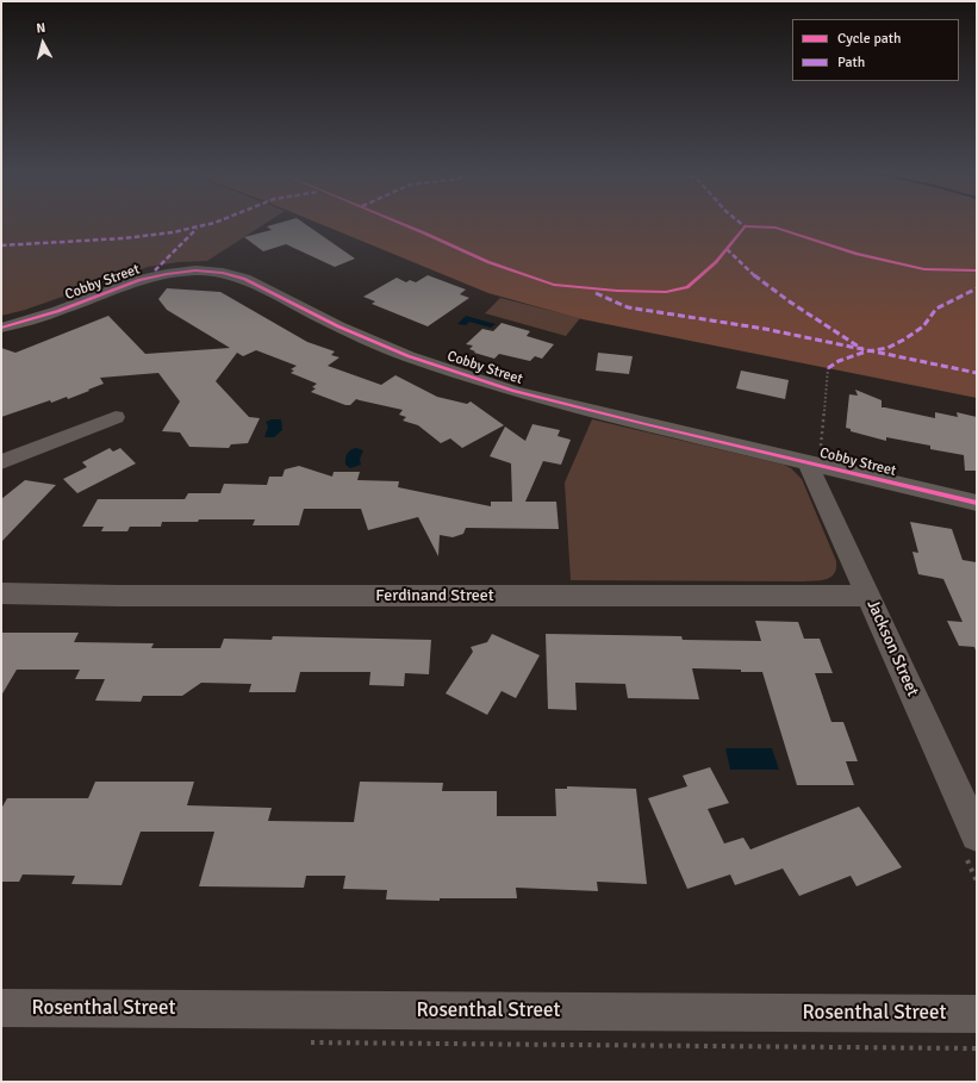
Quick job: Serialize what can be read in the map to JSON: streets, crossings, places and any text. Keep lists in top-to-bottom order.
{
  "streets": {
    "street": [
      "Cobby Street",
      "Ferdinand Street",
      "Jackson Street",
      "Rosenthal Street"
    ]
  },
  "crossings": [
    ["Cobby Street", "Jackson Street"],
    ["Ferdinand Street", "Jackson Street"]
  ],
  "legend": ["Cycle path", "Path"],
  "north": "top"
}
